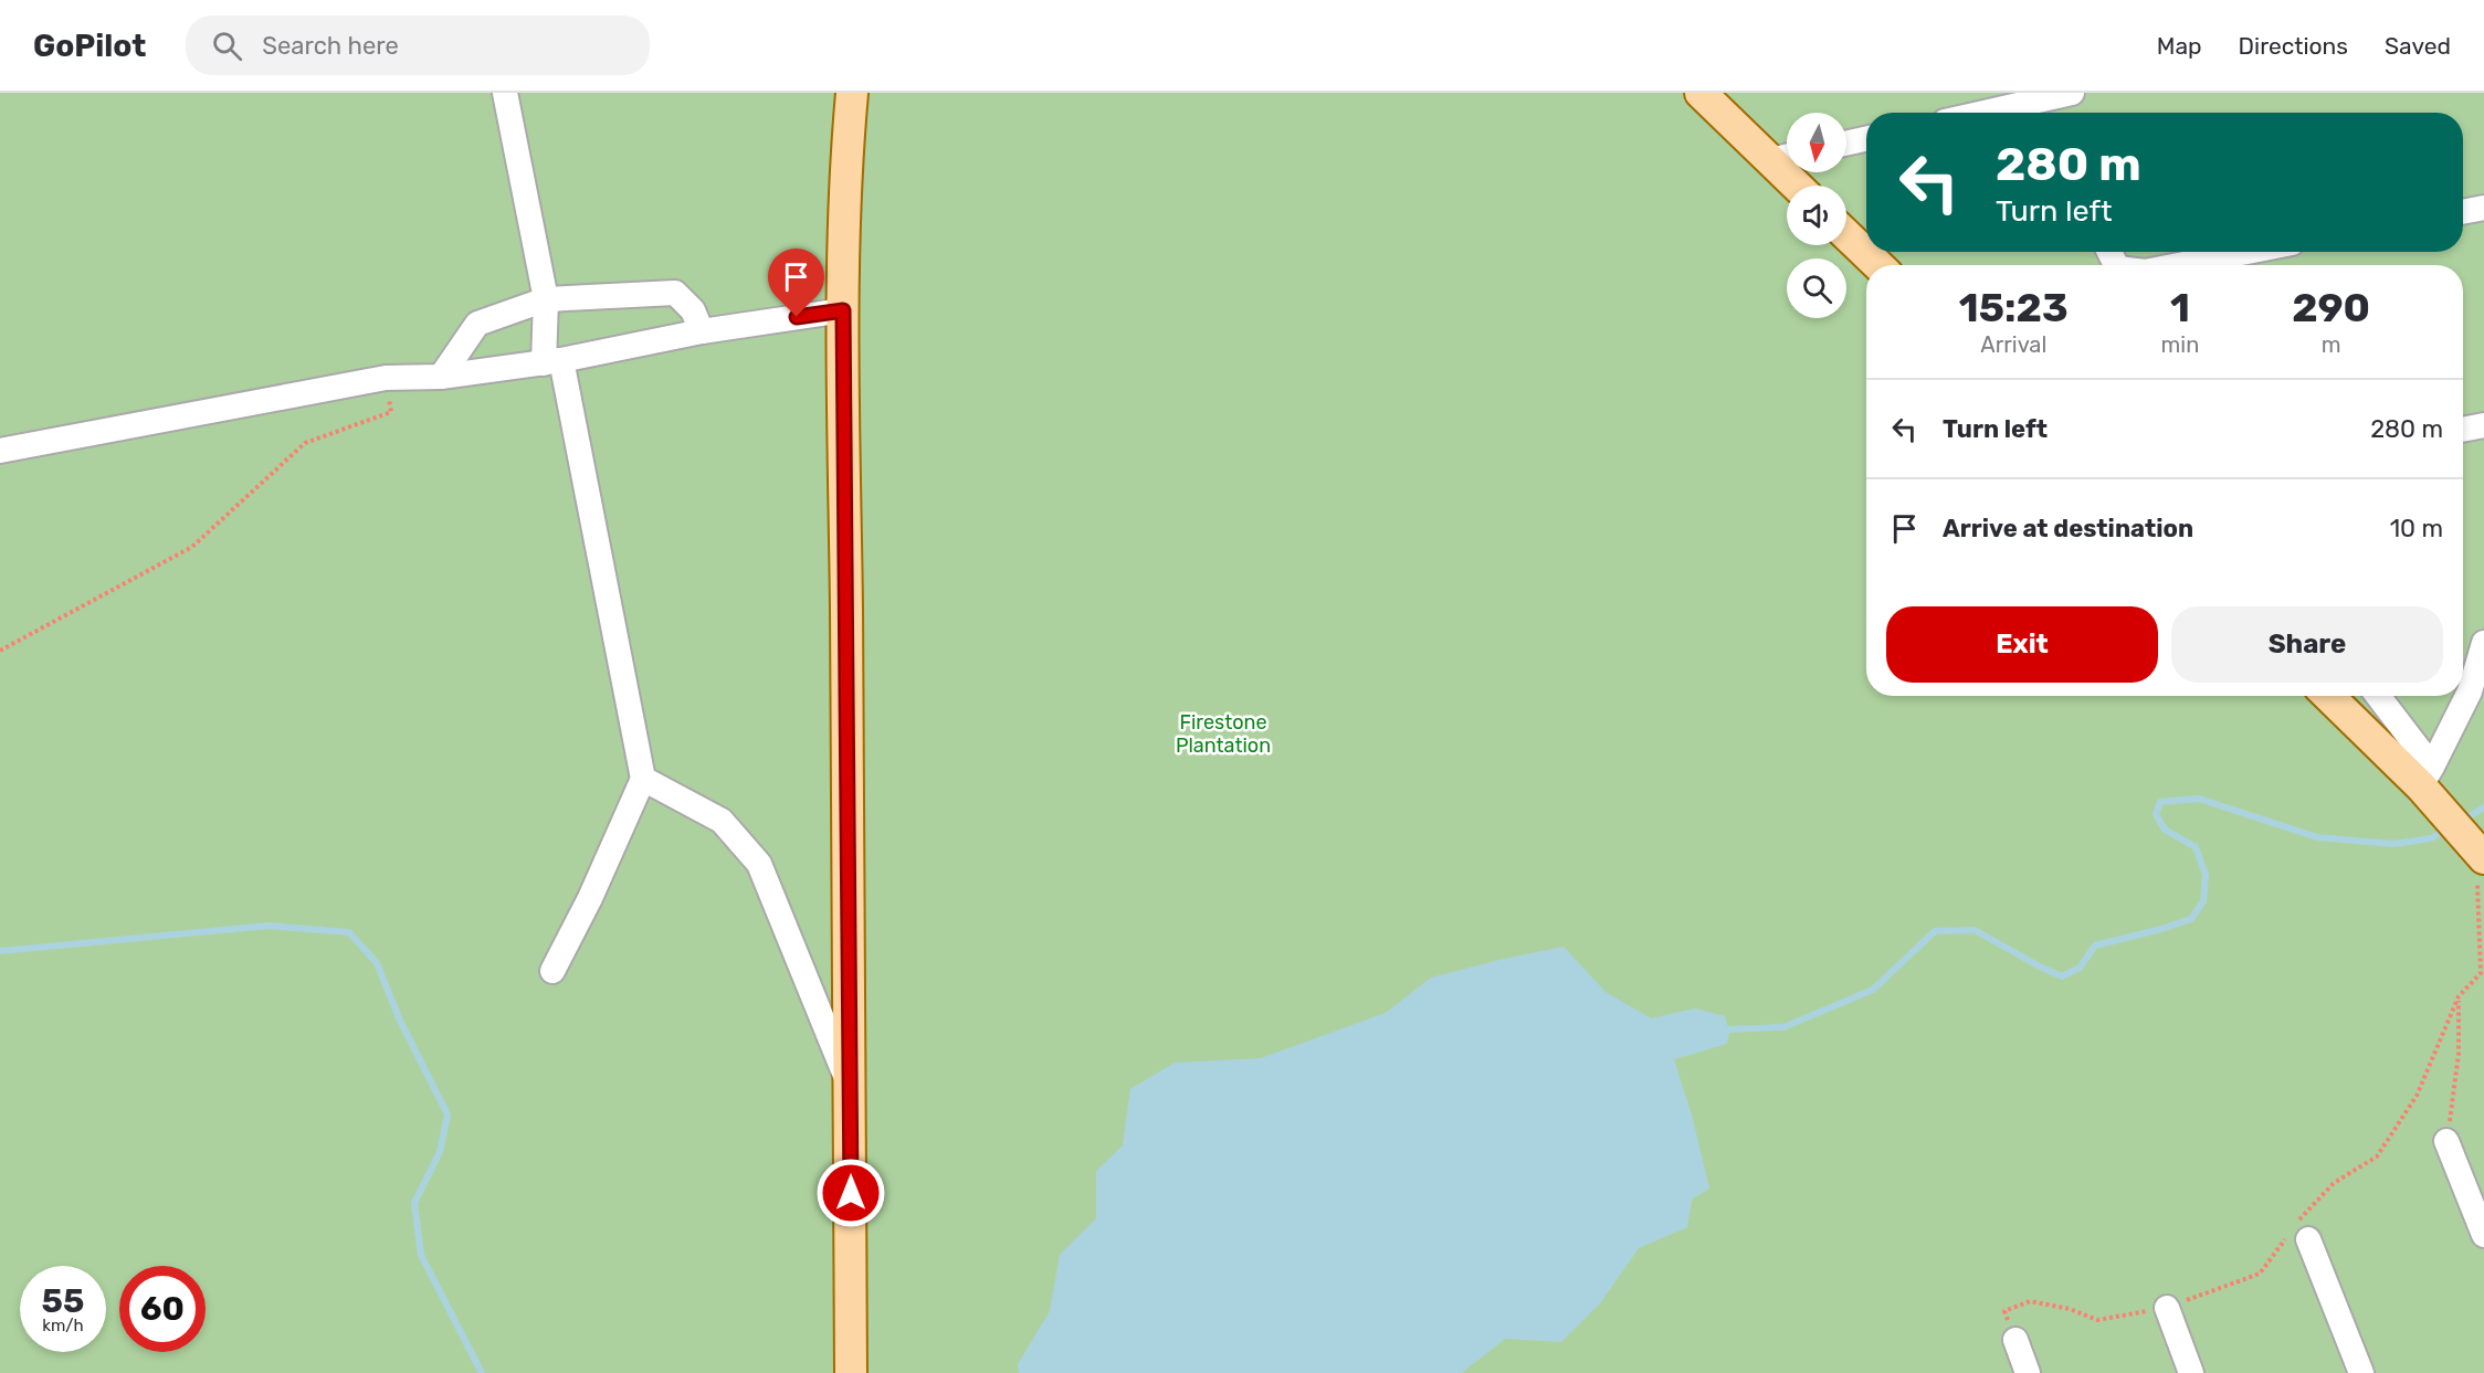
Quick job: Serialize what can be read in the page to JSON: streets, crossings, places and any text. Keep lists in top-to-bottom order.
{
  "parks": ["Firestone Plantation"],
  "north": "bottom",
  "page": {
    "header": "GoPilot",
    "search": "Search here",
    "nav": ["Map", "Directions", "Saved"],
    "turn": ["280 m", "Turn left"],
    "eta": [
      "15:23",
      "Arrival",
      "1",
      "min",
      "290",
      "m"
    ],
    "list": [
      {
        "name": "Turn left",
        "value": "280 m"
      },
      {
        "name": "Arrive at destination",
        "value": "10 m"
      }
    ],
    "buttons": ["Exit", "Share"],
    "speed": "55 km/h",
    "limit": "60"
  }
}
